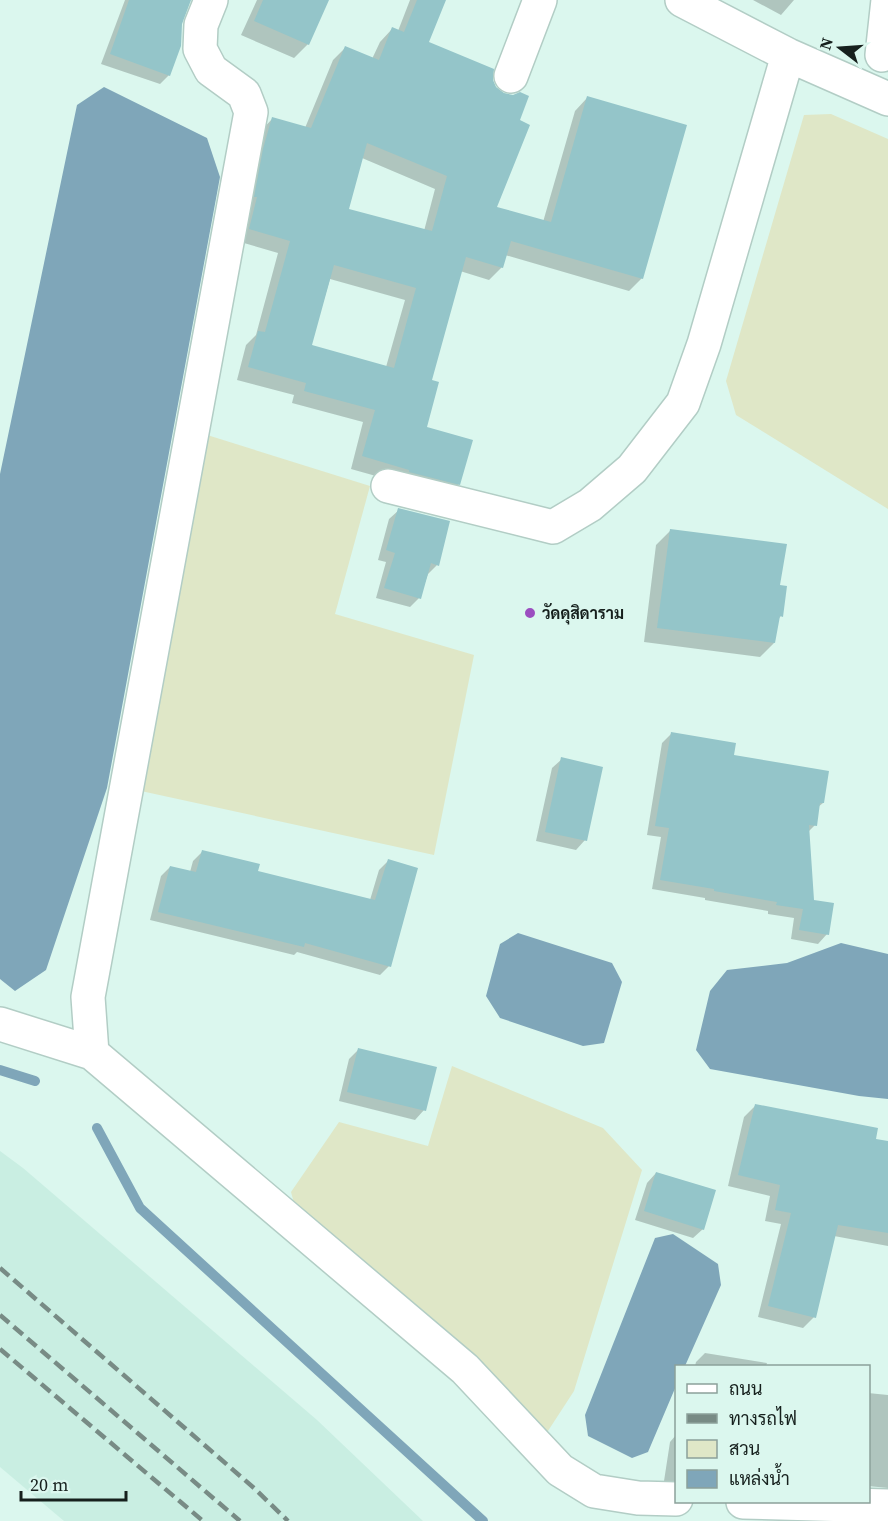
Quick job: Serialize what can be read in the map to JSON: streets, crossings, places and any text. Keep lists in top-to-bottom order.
{
  "places": ["วัดดุสิดาราม"],
  "legend": [
    "ถนน",
    "ทางรถไฟ",
    "สวน",
    "แหล่งน้ำ"
  ],
  "scale_bar": "20 m",
  "north": "left"
}
